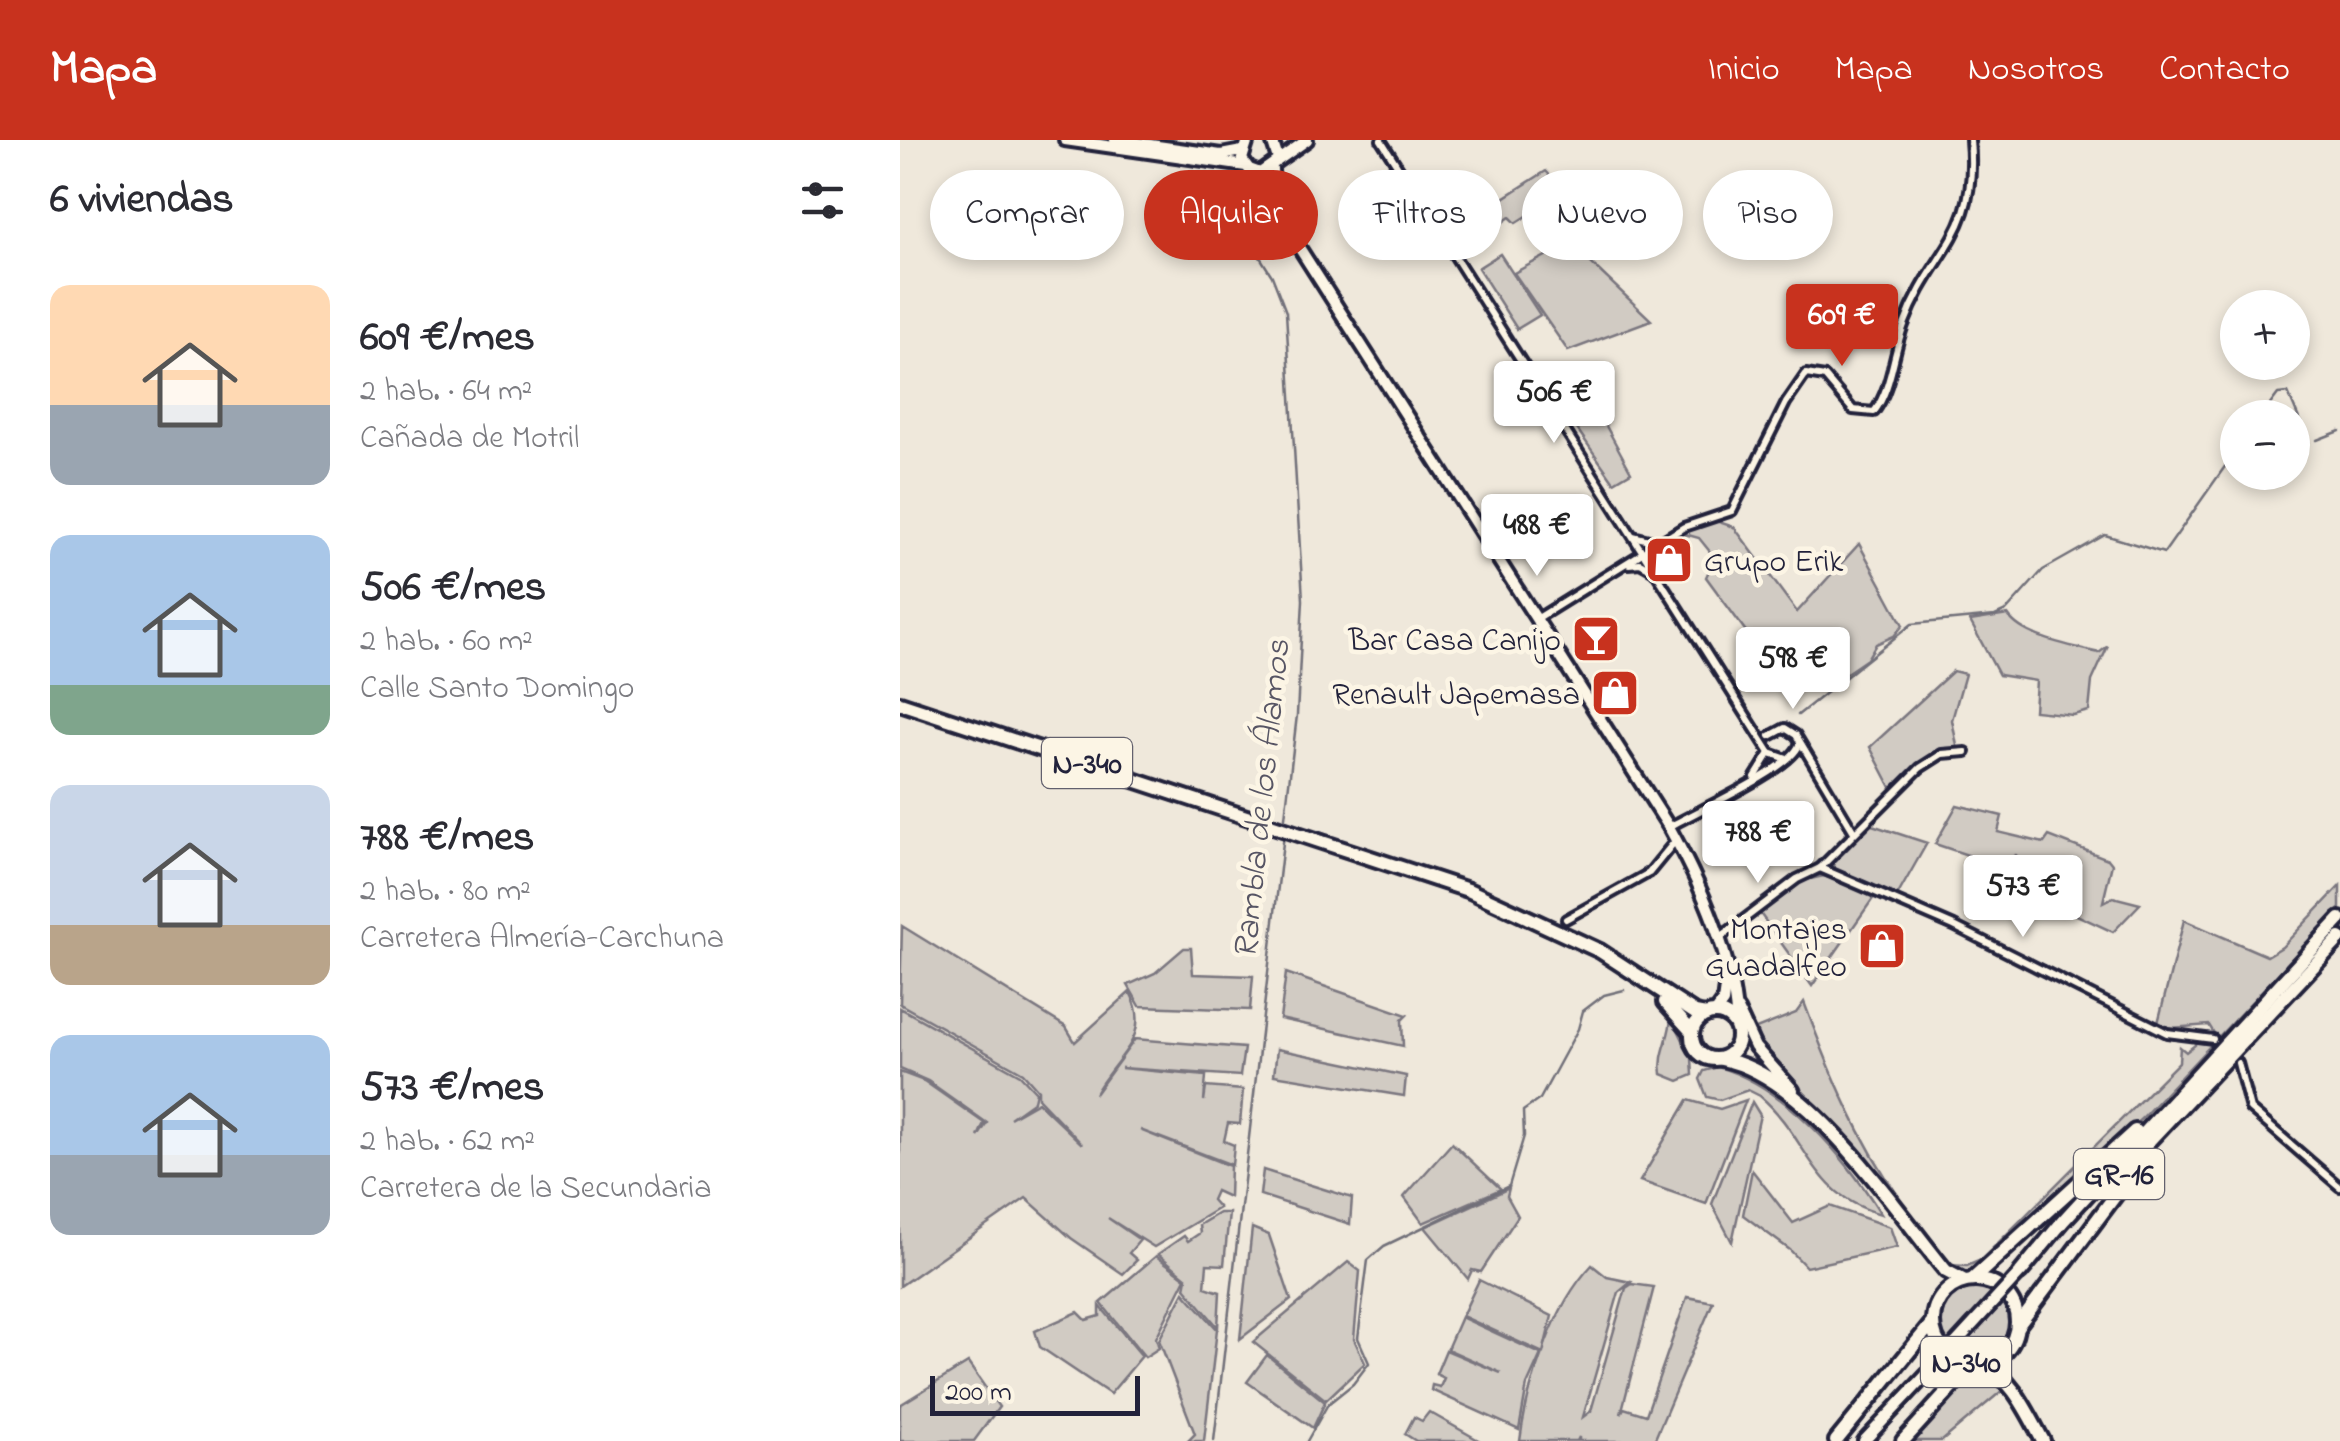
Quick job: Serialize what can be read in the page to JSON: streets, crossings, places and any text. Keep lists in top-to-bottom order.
{
  "streets": {
    "highway": ["N-340", "GR-16"]
  },
  "water": ["Rambla de los Álamos"],
  "places": {
    "shop": ["Grupo Erik", "Renault Japemasa", "Montajes Guadalfeo"],
    "bar": ["Bar Casa Canijo"]
  },
  "scale_bar": "200 m",
  "page": {
    "header": "Mapa",
    "nav": [
      "Inicio",
      "Mapa",
      "Nosotros",
      "Contacto"
    ],
    "heading": "6 viviendas",
    "chip": [
      "Comprar",
      "Alquilar",
      "Filtros",
      "Nuevo",
      "Piso"
    ],
    "list": [
      {
        "name": "609 €/mes",
        "note": "2 hab. · 64 m² · Cañada de Motril"
      },
      {
        "name": "506 €/mes",
        "note": "2 hab. · 60 m² · Calle Santo Domingo"
      },
      {
        "name": "788 €/mes",
        "note": "2 hab. · 80 m² · Carretera Almería-Carchuna"
      },
      {
        "name": "573 €/mes",
        "note": "2 hab. · 62 m² · Carretera de la Secundaria"
      }
    ],
    "price": [
      "609 €",
      "506 €",
      "488 €",
      "598 €",
      "788 €",
      "573 €"
    ],
    "map_buttons": ["+", "−"],
    "scale": "200 m"
  }
}
